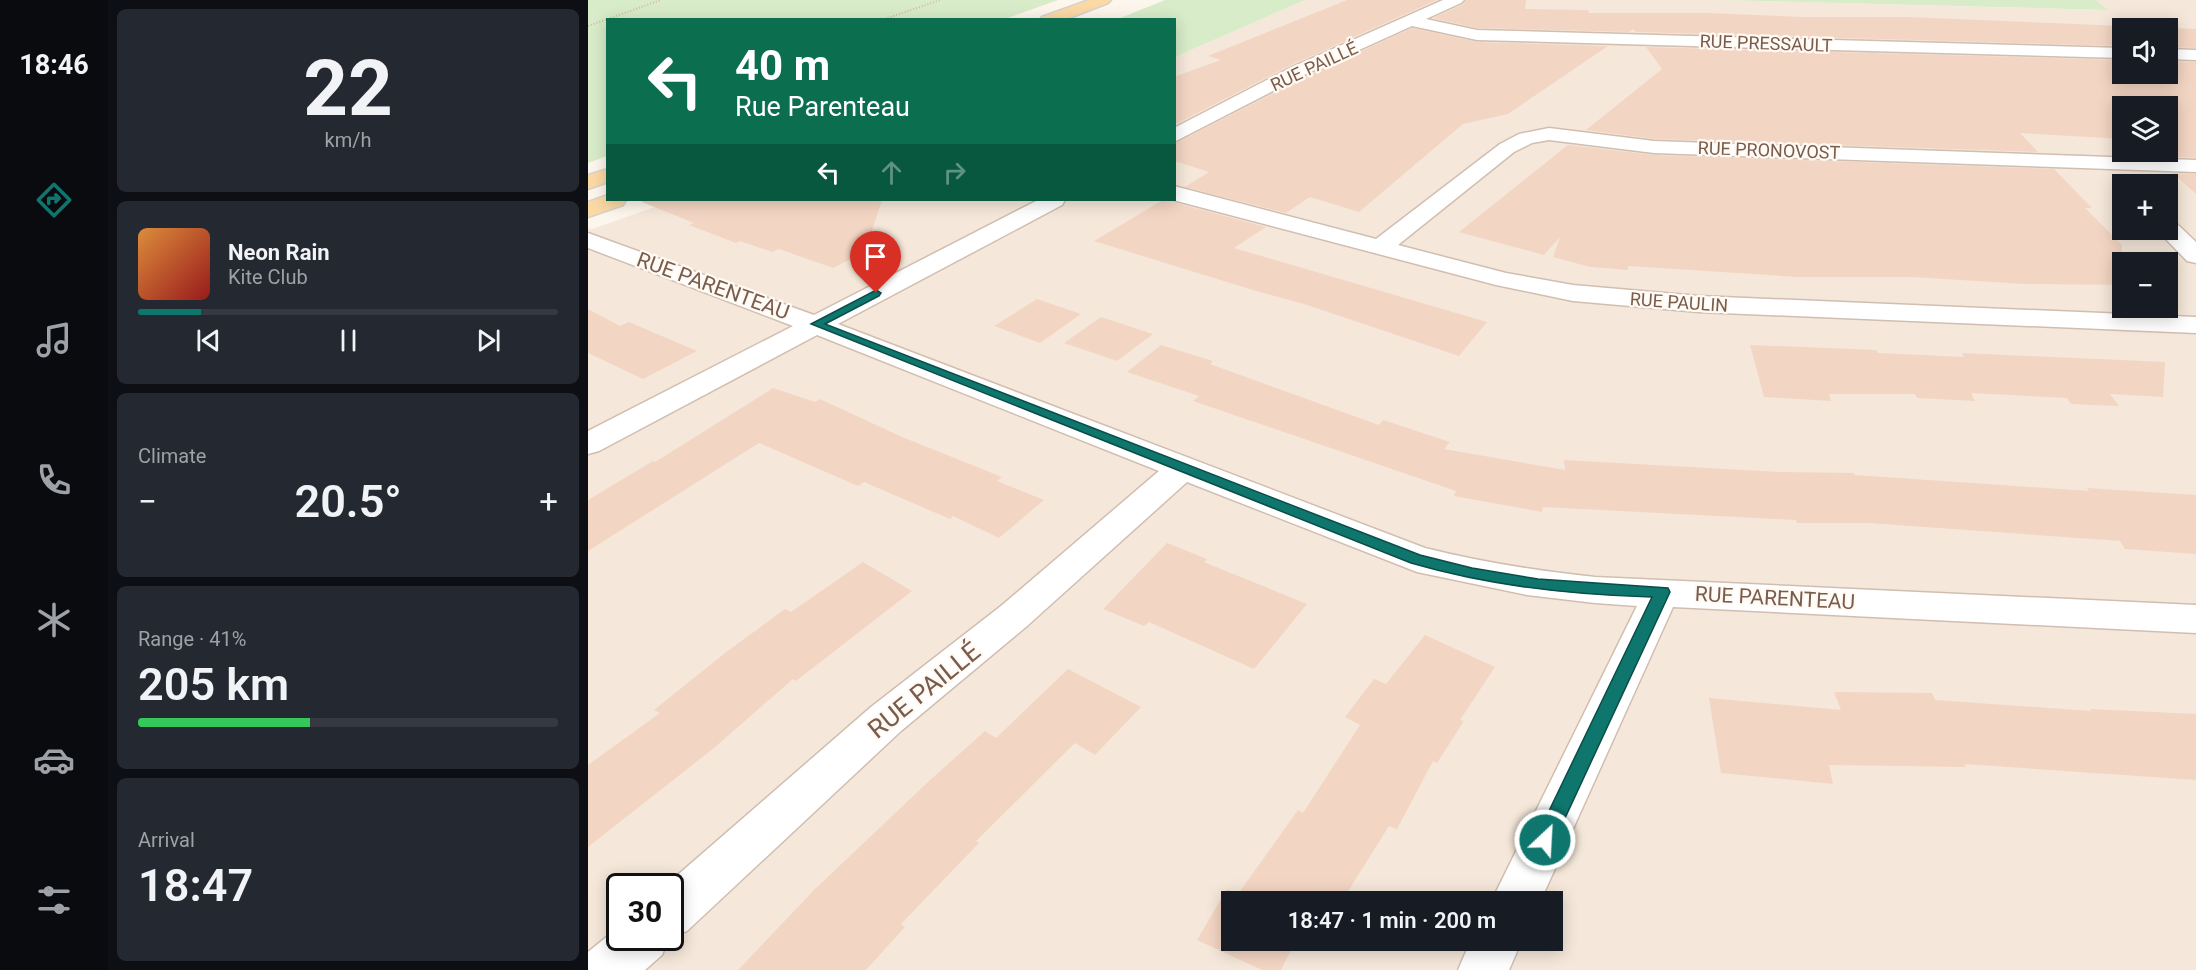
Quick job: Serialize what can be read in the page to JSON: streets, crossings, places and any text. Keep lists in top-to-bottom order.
{
  "streets": {
    "street": [
      "RUE PRESSAULT",
      "RUE PAILLÉ",
      "RUE PRONOVOST",
      "RUE PARENTEAU",
      "RUE PAULIN"
    ]
  },
  "crossings": [
    ["RUE PRESSAULT", "RUE PAILLÉ"],
    ["RUE PAILLÉ", "RUE PARENTEAU"],
    ["RUE PRONOVOST", "RUE PAULIN"]
  ],
  "page": {
    "tabs": "18:46",
    "tile": [
      ["22", "km/h"],
      "Climate",
      ["Range · 41%", "205 km"],
      ["Arrival", "18:47"]
    ],
    "map_buttons": ["+", "−"],
    "turn": ["40 m", "Rue Parenteau"],
    "song": ["Neon Rain", "Kite Club"],
    "heat": ["−", "20.5°", "+"],
    "limit": "30",
    "trip": "18:47 · 1 min · 200 m"
  }
}
